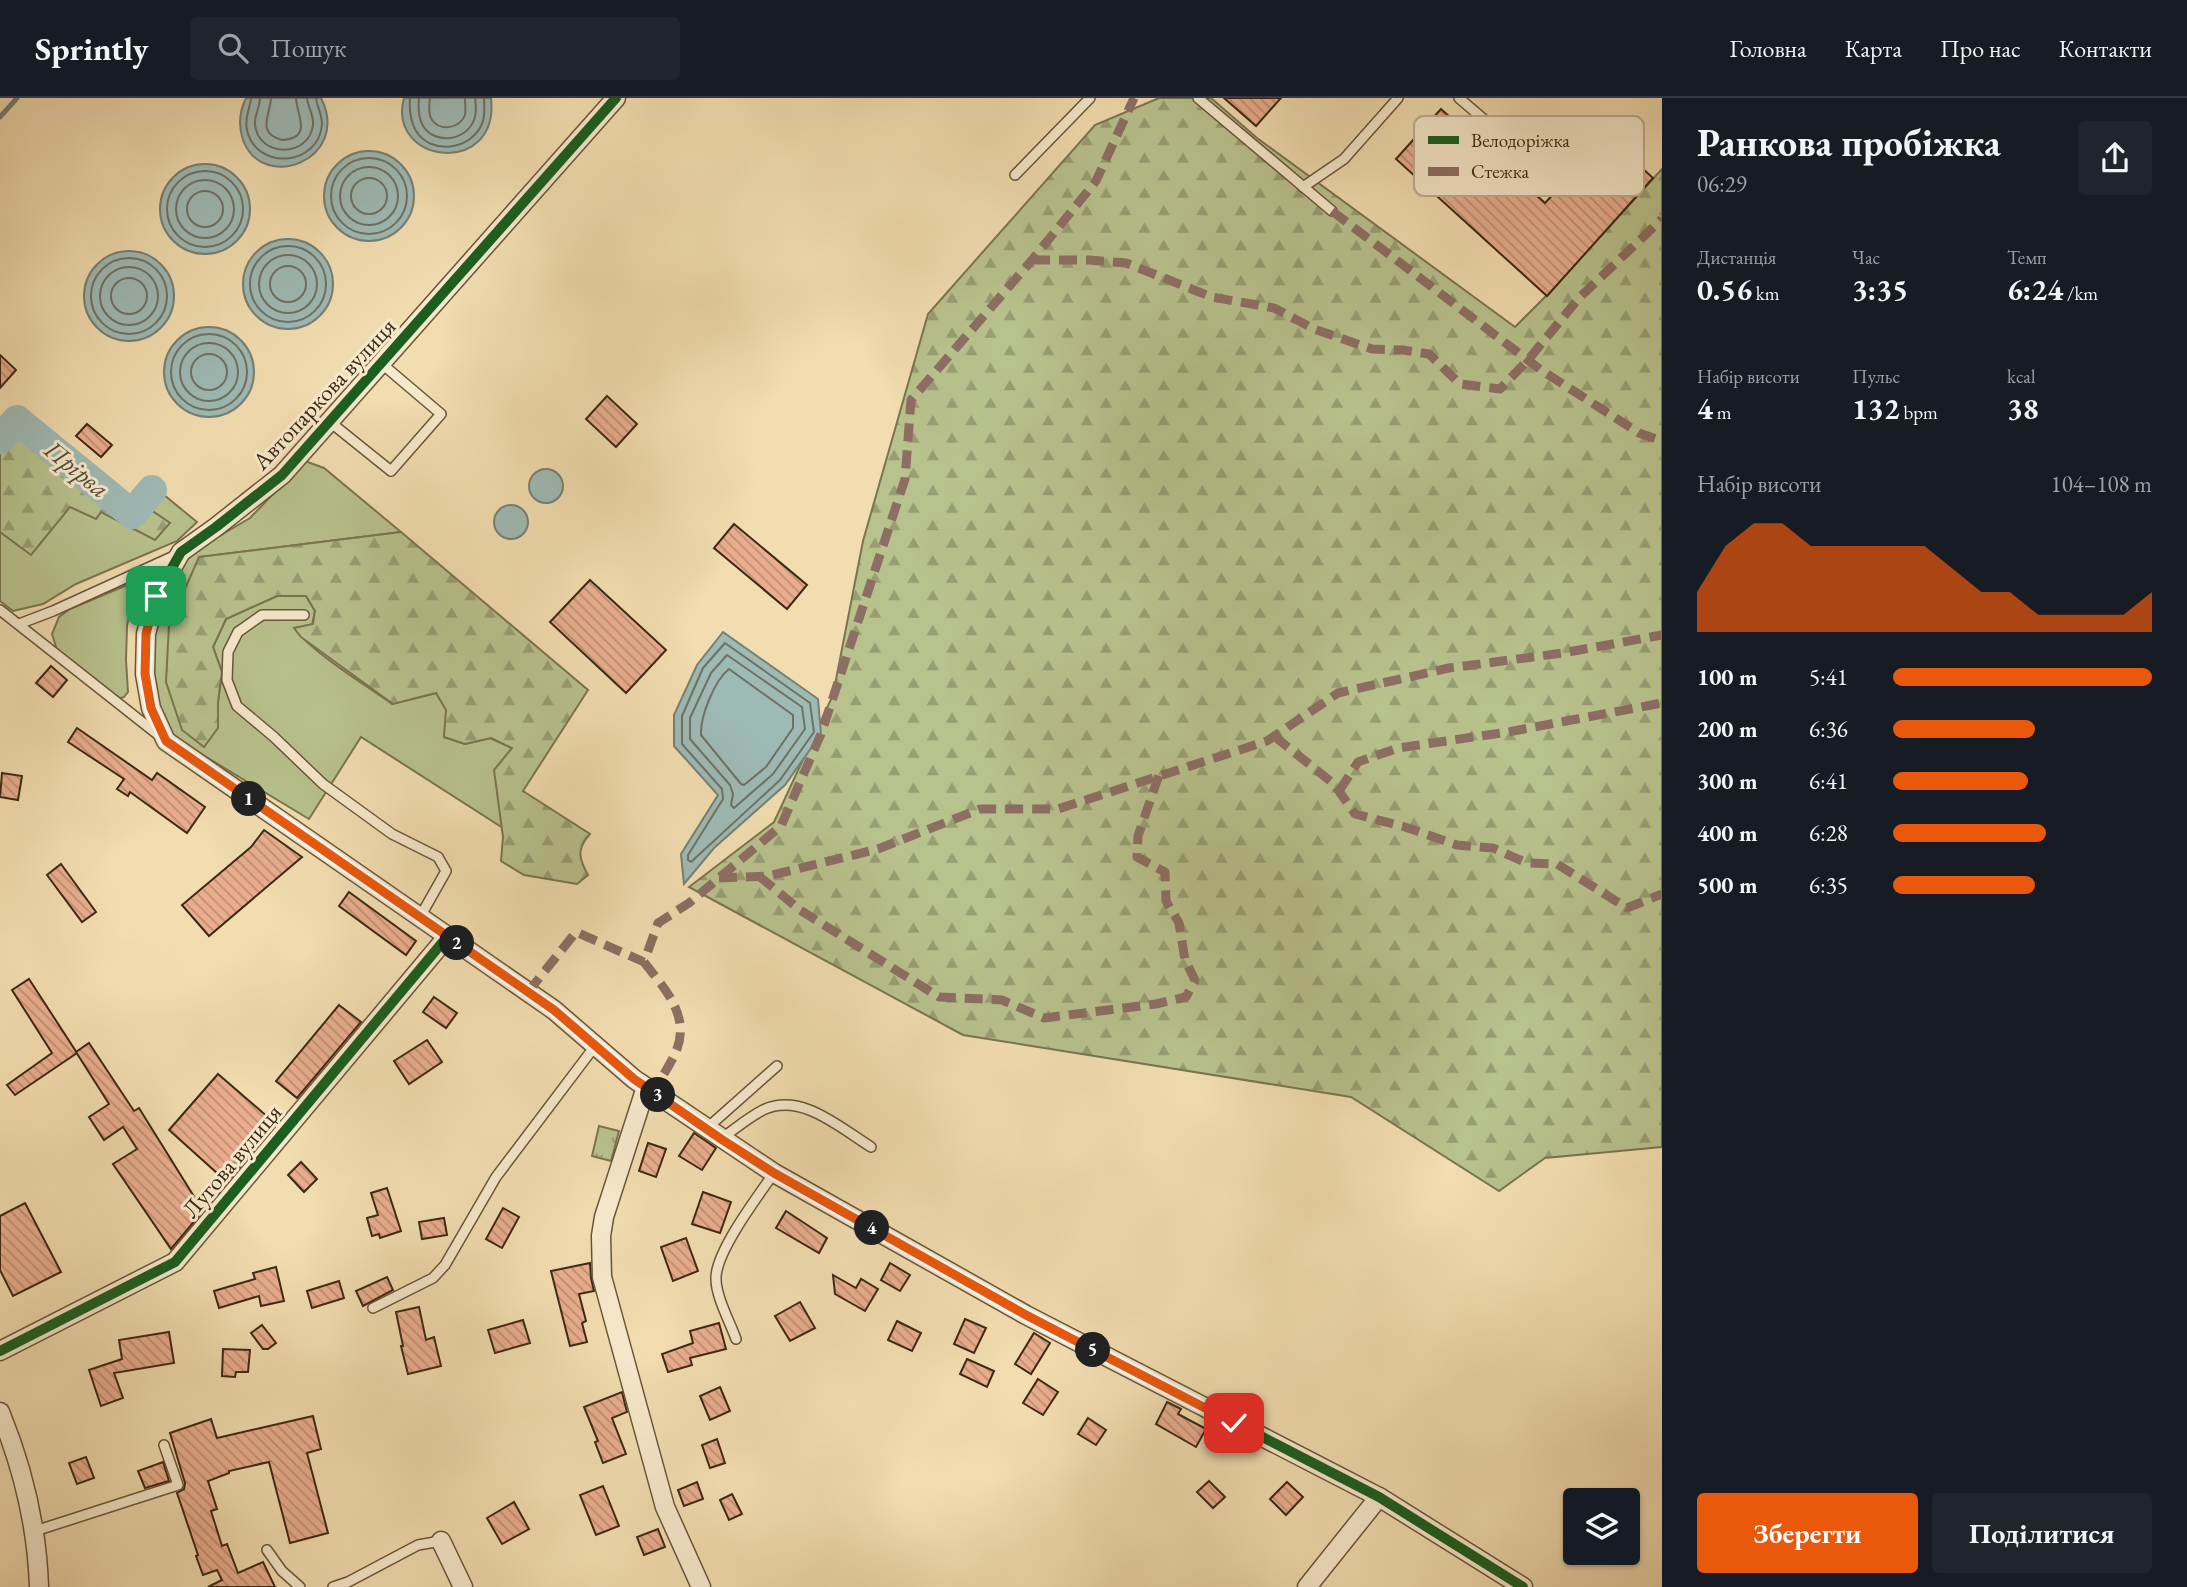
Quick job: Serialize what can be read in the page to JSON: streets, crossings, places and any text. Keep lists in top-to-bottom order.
{
  "streets": {
    "street": ["Автопаркова вулиця", "Лугова вулиця"]
  },
  "water": ["Прірва"],
  "legend": ["Велодоріжка", "Стежка"],
  "page": {
    "header": "Sprintly",
    "search": "Пошук",
    "nav": [
      "Головна",
      "Карта",
      "Про нас",
      "Контакти"
    ],
    "heading": ["Ранкова пробіжка", "06:29"],
    "stats": [
      ["Дистанція", "0.56 km"],
      ["Час", "3:35"],
      ["Темп", "6:24 /km"],
      ["Набір висоти", "4 m"],
      ["Пульс", "132 bpm"],
      ["kcal", "38"]
    ],
    "chart": ["Набір висоти", "104–108 m"],
    "list": [
      {
        "name": "100 m",
        "note": "5:41"
      },
      {
        "name": "200 m",
        "note": "6:36"
      },
      {
        "name": "300 m",
        "note": "6:41"
      },
      {
        "name": "400 m",
        "note": "6:28"
      },
      {
        "name": "500 m",
        "note": "6:35"
      }
    ],
    "pins": [
      "1",
      "2",
      "3",
      "4",
      "5"
    ],
    "buttons": ["Зберегти", "Поділитися"]
  }
}
